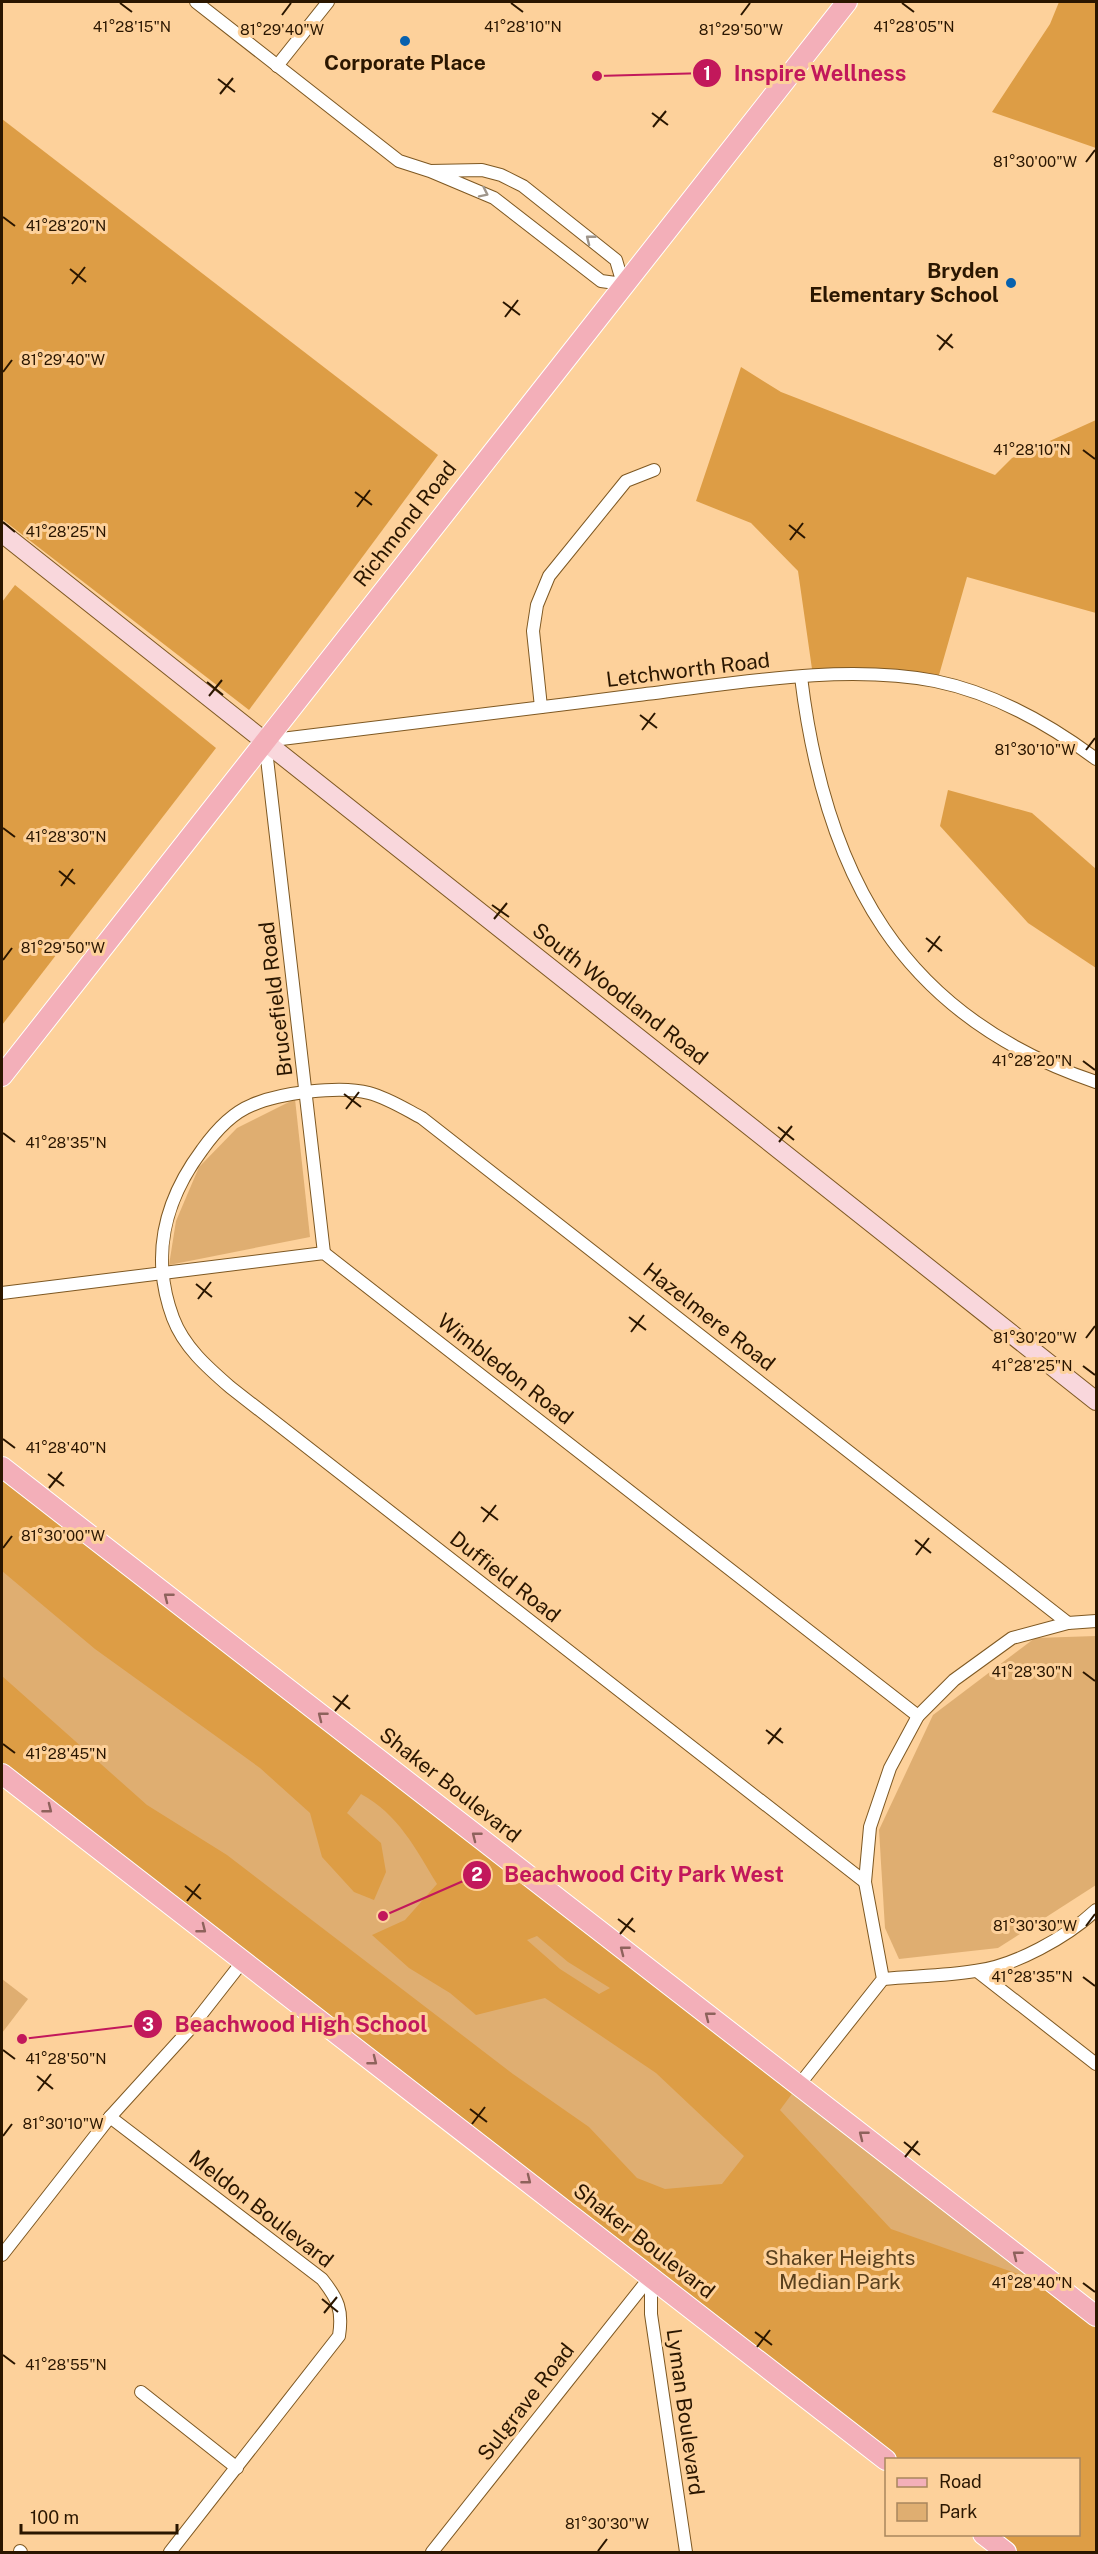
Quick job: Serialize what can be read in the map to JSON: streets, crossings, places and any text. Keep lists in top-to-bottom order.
{
  "streets": {
    "main road": ["Richmond Road", "Shaker Boulevard"],
    "street": [
      "Letchworth Road",
      "South Woodland Road",
      "Brucefield Road",
      "Hazelmere Road",
      "Wimbledon Road",
      "Duffield Road",
      "Meldon Boulevard",
      "Sulgrave Road",
      "Lyman Boulevard"
    ]
  },
  "crossings": [
    ["Richmond Road", "Letchworth Road"],
    ["Richmond Road", "South Woodland Road"],
    ["Richmond Road", "Brucefield Road"],
    ["Letchworth Road", "South Woodland Road"],
    ["Letchworth Road", "Brucefield Road"],
    ["South Woodland Road", "Brucefield Road"],
    ["Brucefield Road", "Hazelmere Road"],
    ["Brucefield Road", "Wimbledon Road"],
    ["Hazelmere Road", "Duffield Road"],
    ["Shaker Boulevard", "Sulgrave Road"],
    ["Shaker Boulevard", "Lyman Boulevard"],
    ["Sulgrave Road", "Lyman Boulevard"]
  ],
  "parks": ["Shaker Heights Median Park"],
  "places": [
    "Corporate Place",
    "Inspire Wellness",
    "Bryden Elementary School",
    "Beachwood City Park West",
    "Beachwood High School"
  ],
  "legend": ["Road", "Park"],
  "scale_bar": "100 m",
  "coordinates": [
    "41°28'15\"N",
    "41°28'10\"N",
    "41°28'05\"N",
    "81°29'40\"W",
    "81°29'50\"W",
    "81°30'00\"W",
    "41°28'20\"N",
    "41°28'25\"N",
    "81°30'10\"W",
    "41°28'30\"N",
    "41°28'35\"N",
    "81°30'20\"W",
    "41°28'40\"N",
    "41°28'45\"N",
    "81°30'30\"W",
    "41°28'50\"N",
    "41°28'55\"N"
  ]
}
